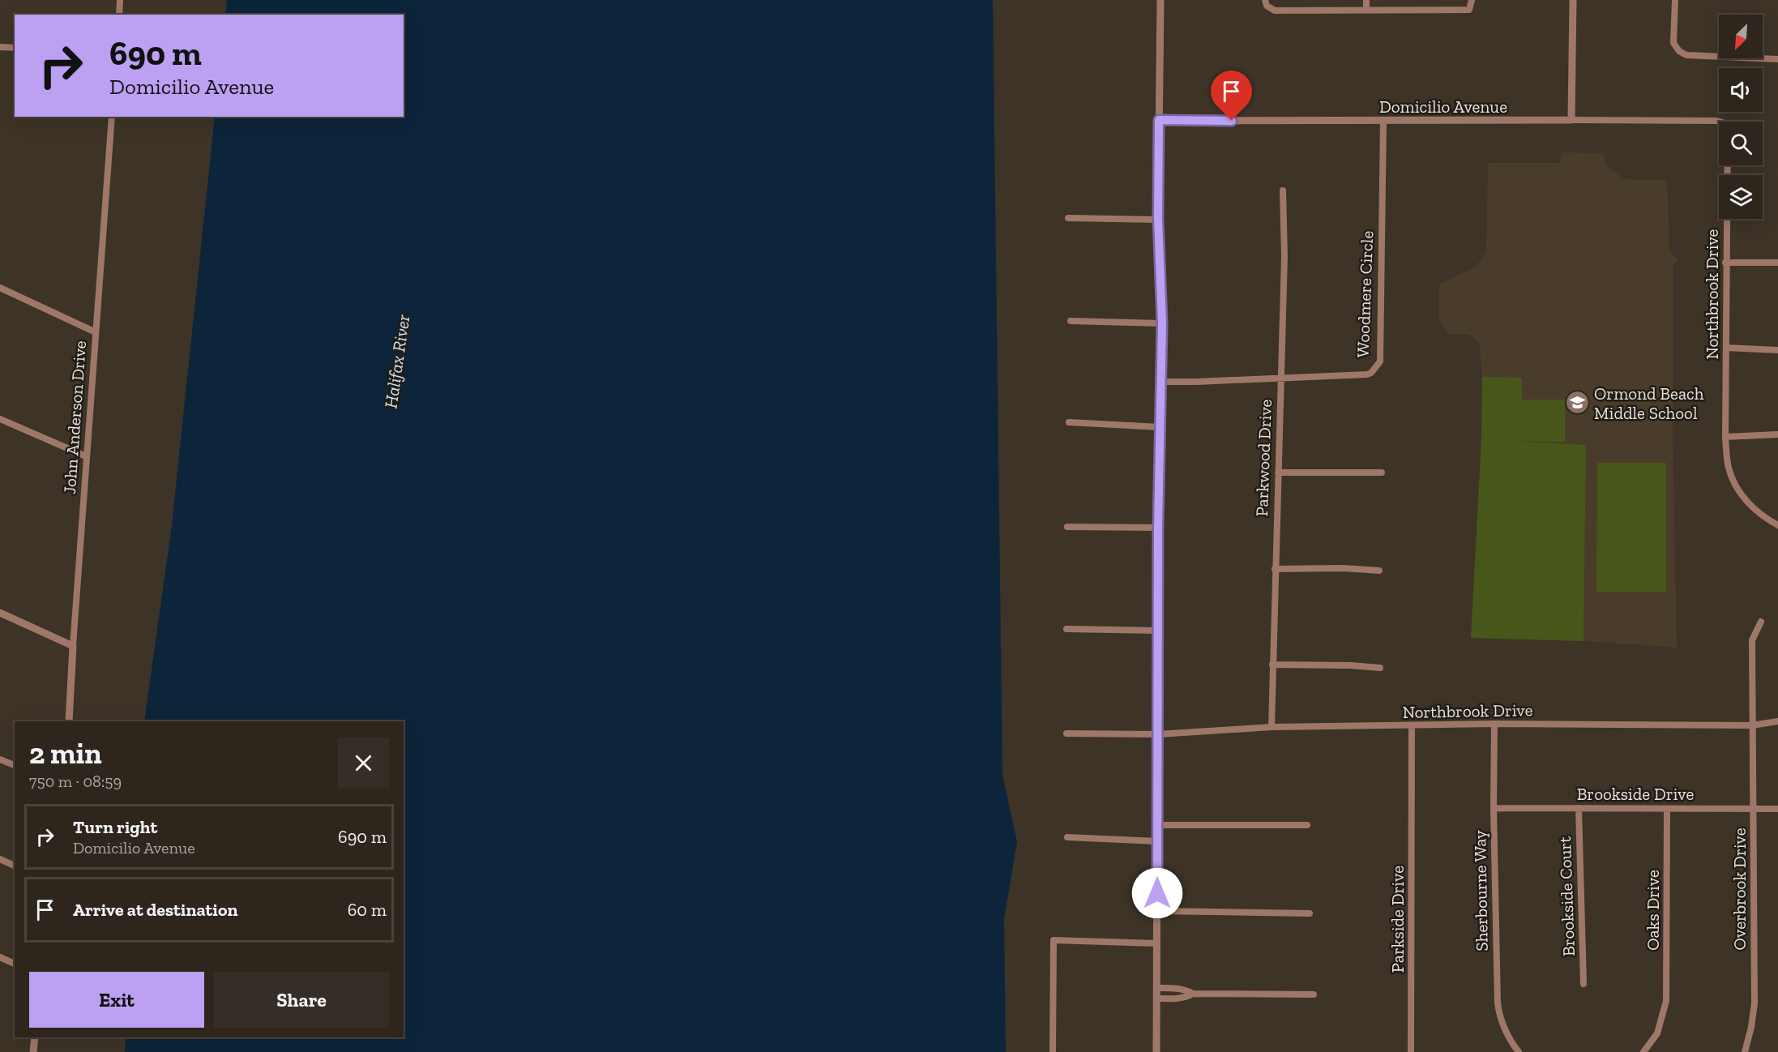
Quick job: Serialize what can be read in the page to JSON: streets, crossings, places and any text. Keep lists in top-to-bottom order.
{
  "streets": {
    "street": [
      "Domicilio Avenue",
      "Woodmere Circle",
      "Northbrook Drive",
      "John Anderson Drive",
      "Parkwood Drive",
      "Brookside Drive",
      "Overbrook Drive",
      "Sherbourne Way",
      "Brookside Court",
      "Oaks Drive",
      "Parkside Drive"
    ]
  },
  "crossings": [
    ["Domicilio Avenue", "Woodmere Circle"],
    ["Woodmere Circle", "Parkwood Drive"],
    ["Northbrook Drive", "Parkwood Drive"],
    ["Northbrook Drive", "Overbrook Drive"],
    ["Northbrook Drive", "Sherbourne Way"],
    ["Northbrook Drive", "Parkside Drive"],
    ["Brookside Drive", "Overbrook Drive"],
    ["Brookside Drive", "Sherbourne Way"],
    ["Brookside Drive", "Brookside Court"],
    ["Brookside Drive", "Oaks Drive"]
  ],
  "water": ["Halifax River"],
  "places": {
    "school or university": ["Ormond Beach Middle School"]
  },
  "north": "bottom left",
  "page": {
    "turn": ["690 m", "Domicilio Avenue"],
    "heading": ["2 min", "750 m · 08:59"],
    "list": [
      {
        "name": "Turn right",
        "note": "Domicilio Avenue",
        "value": "690 m"
      },
      {
        "name": "Arrive at destination",
        "value": "60 m"
      }
    ],
    "buttons": ["Exit", "Share"]
  }
}
